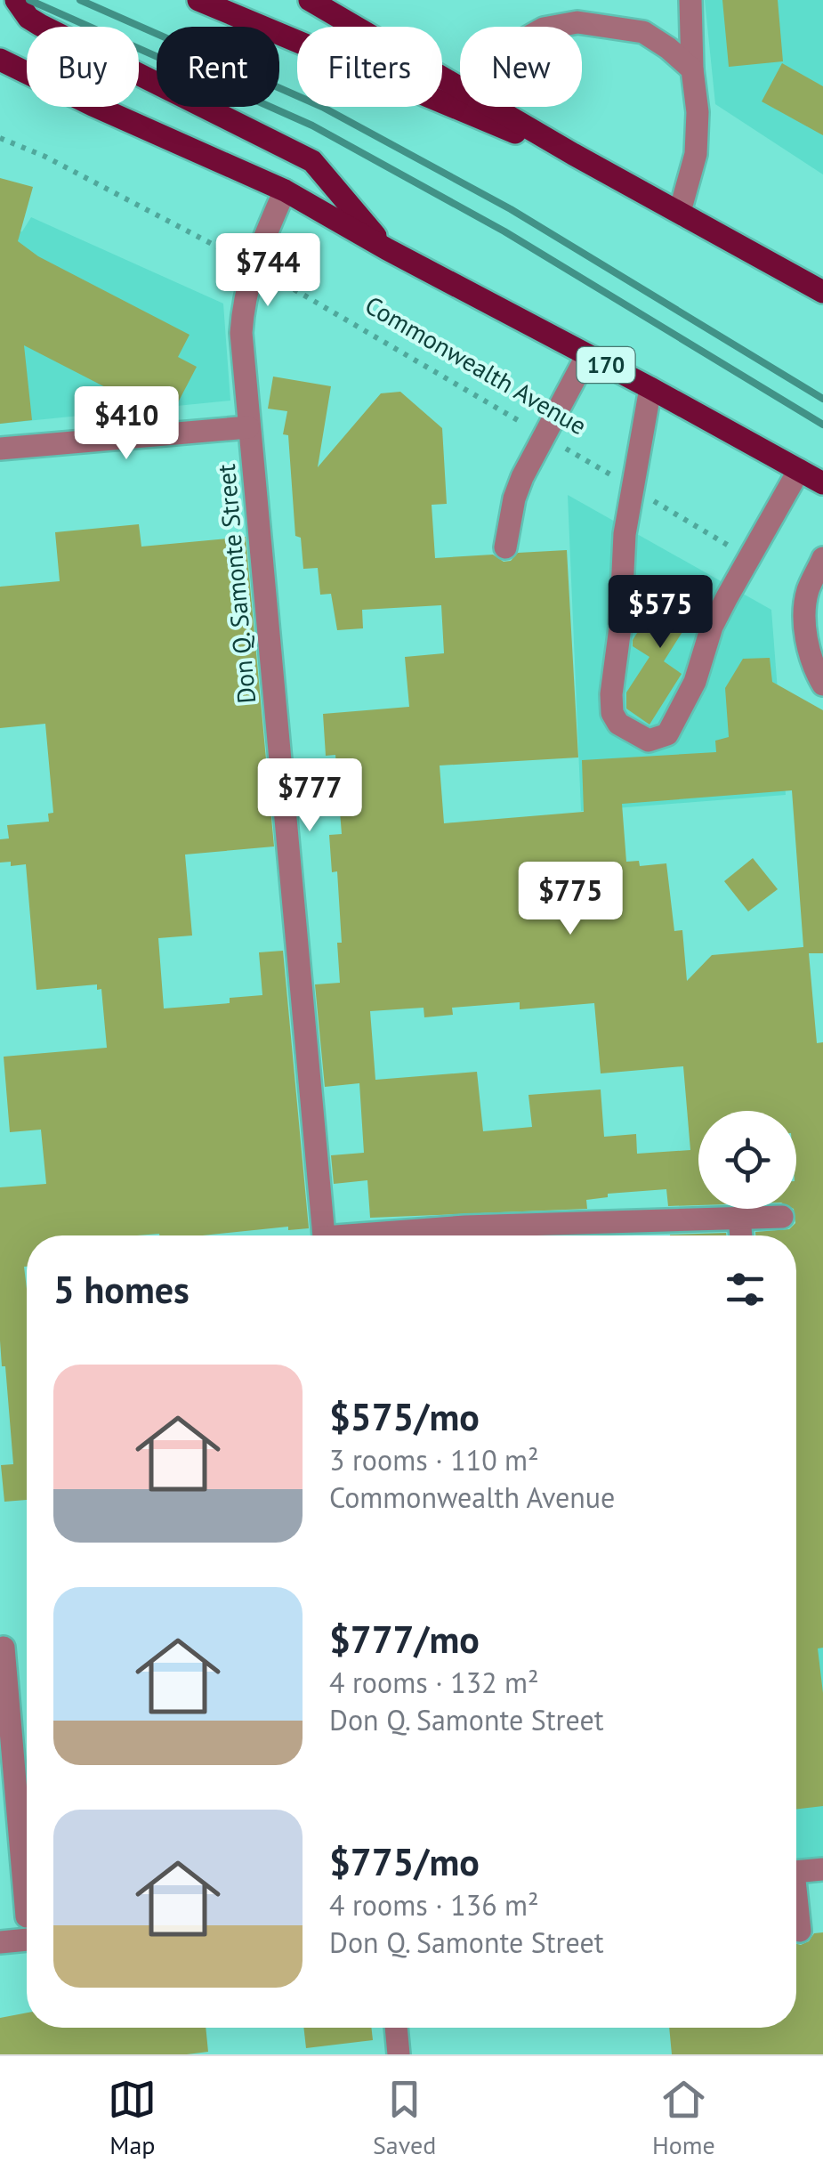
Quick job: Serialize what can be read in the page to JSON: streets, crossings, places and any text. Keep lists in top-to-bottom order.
{
  "streets": {
    "main road": ["170"],
    "street": ["Don Q. Samonte Street"],
    "path": ["Commonwealth Avenue"]
  },
  "crossings": [
    ["Commonwealth Avenue", "Don Q. Samonte Street"],
    ["170", "Don Q. Samonte Street"]
  ],
  "page": {
    "chip": [
      "Buy",
      "Rent",
      "Filters",
      "New"
    ],
    "price": [
      "$744",
      "$410",
      "$575",
      "$777",
      "$775"
    ],
    "heading": "5 homes",
    "list": [
      {
        "name": "$575/mo",
        "note": "3 rooms · 110 m² · Commonwealth Avenue"
      },
      {
        "name": "$777/mo",
        "note": "4 rooms · 132 m² · Don Q. Samonte Street"
      },
      {
        "name": "$775/mo",
        "note": "4 rooms · 136 m² · Don Q. Samonte Street"
      }
    ],
    "tabs": ["Map", "Saved", "Home"]
  }
}
